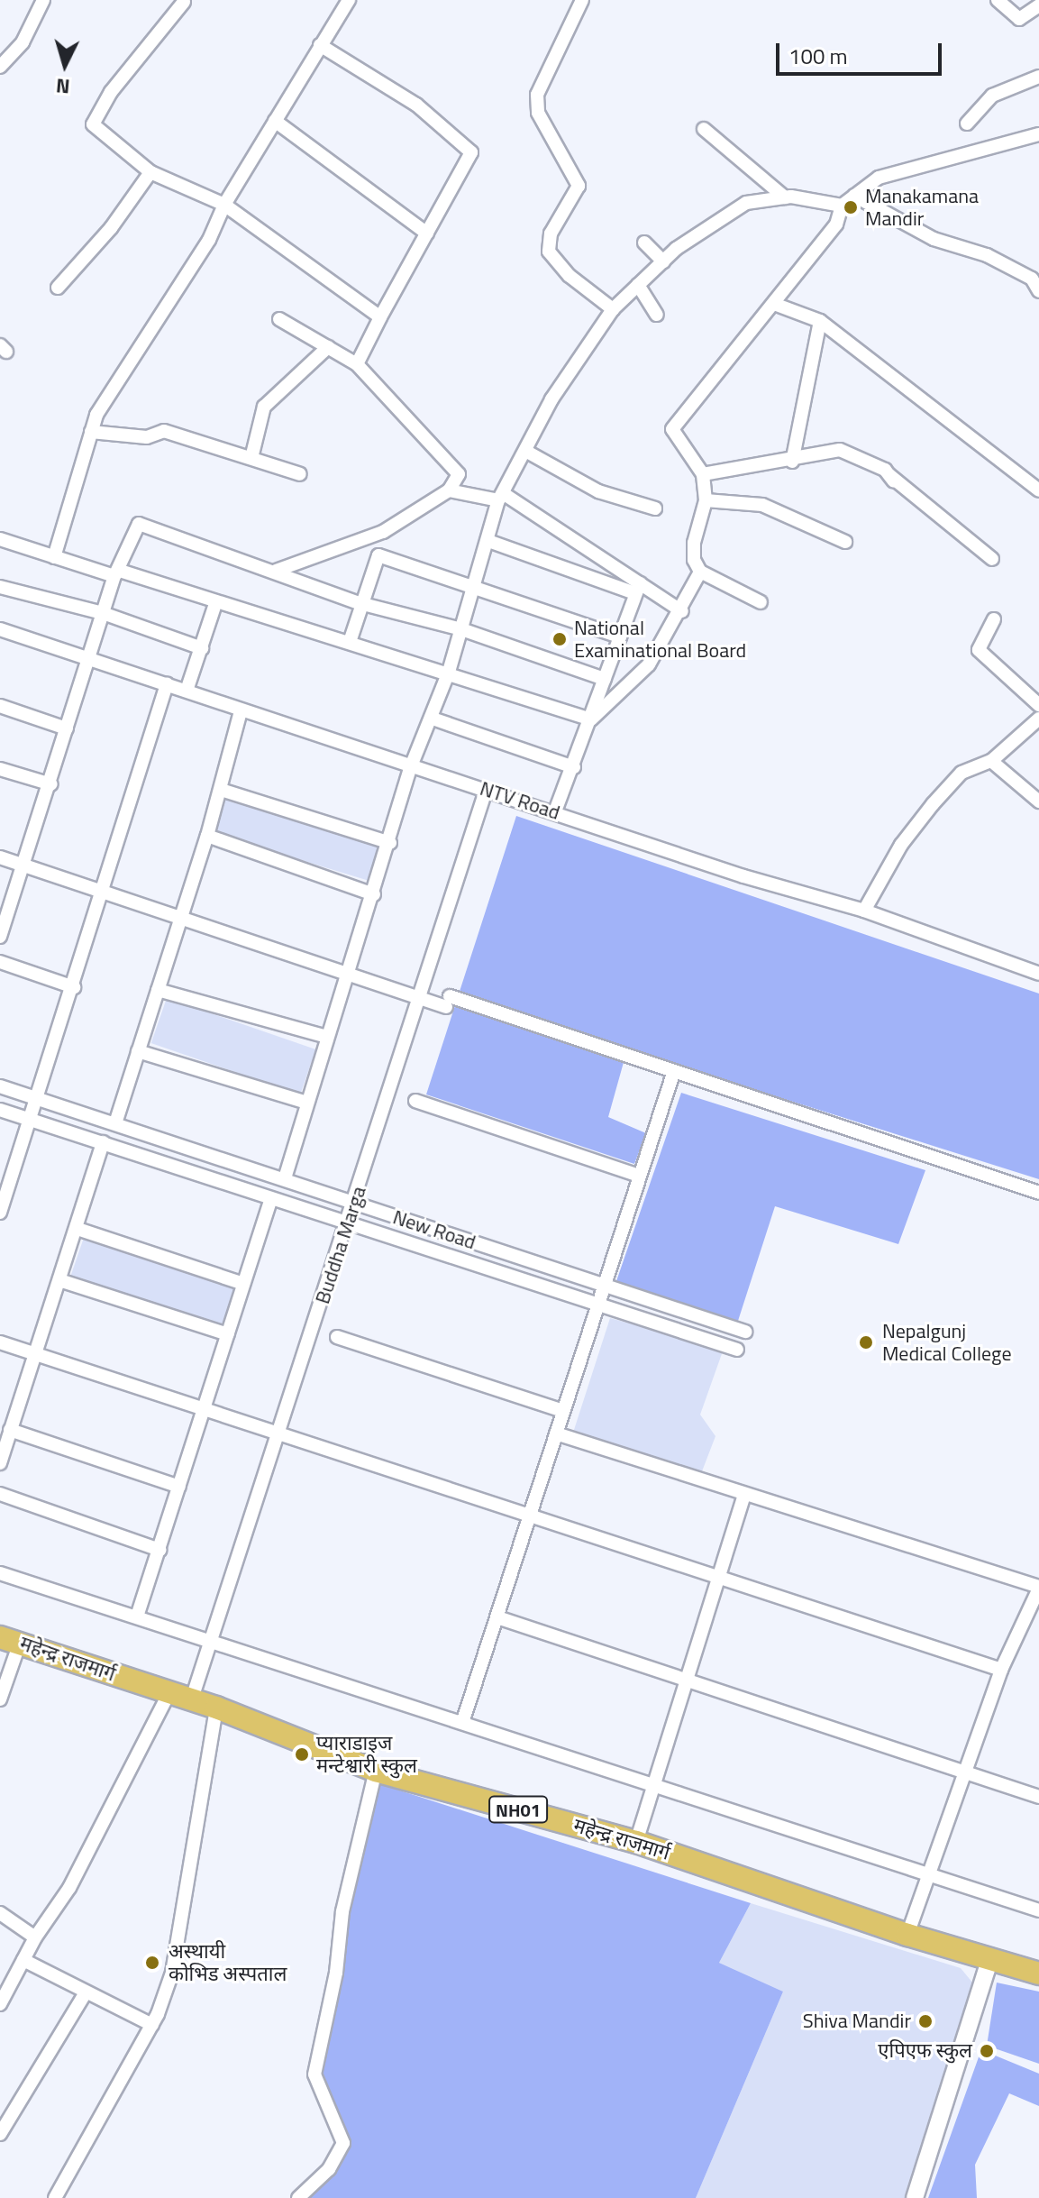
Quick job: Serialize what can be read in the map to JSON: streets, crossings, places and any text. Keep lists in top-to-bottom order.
{
  "streets": {
    "highway": ["महेन्द्र राजमार्ग", "NH01"],
    "street": ["NTV Road", "New Road", "Buddha Marga"]
  },
  "crossings": [
    ["NTV Road", "Buddha Marga"],
    ["New Road", "Buddha Marga"],
    ["Buddha Marga", "महेन्द्र राजमार्ग"]
  ],
  "places": [
    "Manakamana Mandir",
    "National Examinational Board",
    "Nepalgunj Medical College",
    "प्याराडाइज मन्टेश्वारी स्कुल",
    "अस्थायी कोभिड अस्पताल",
    "Shiva Mandir",
    "एपिएफ स्कुल"
  ],
  "scale_bar": "100 m",
  "north": "bottom"
}
